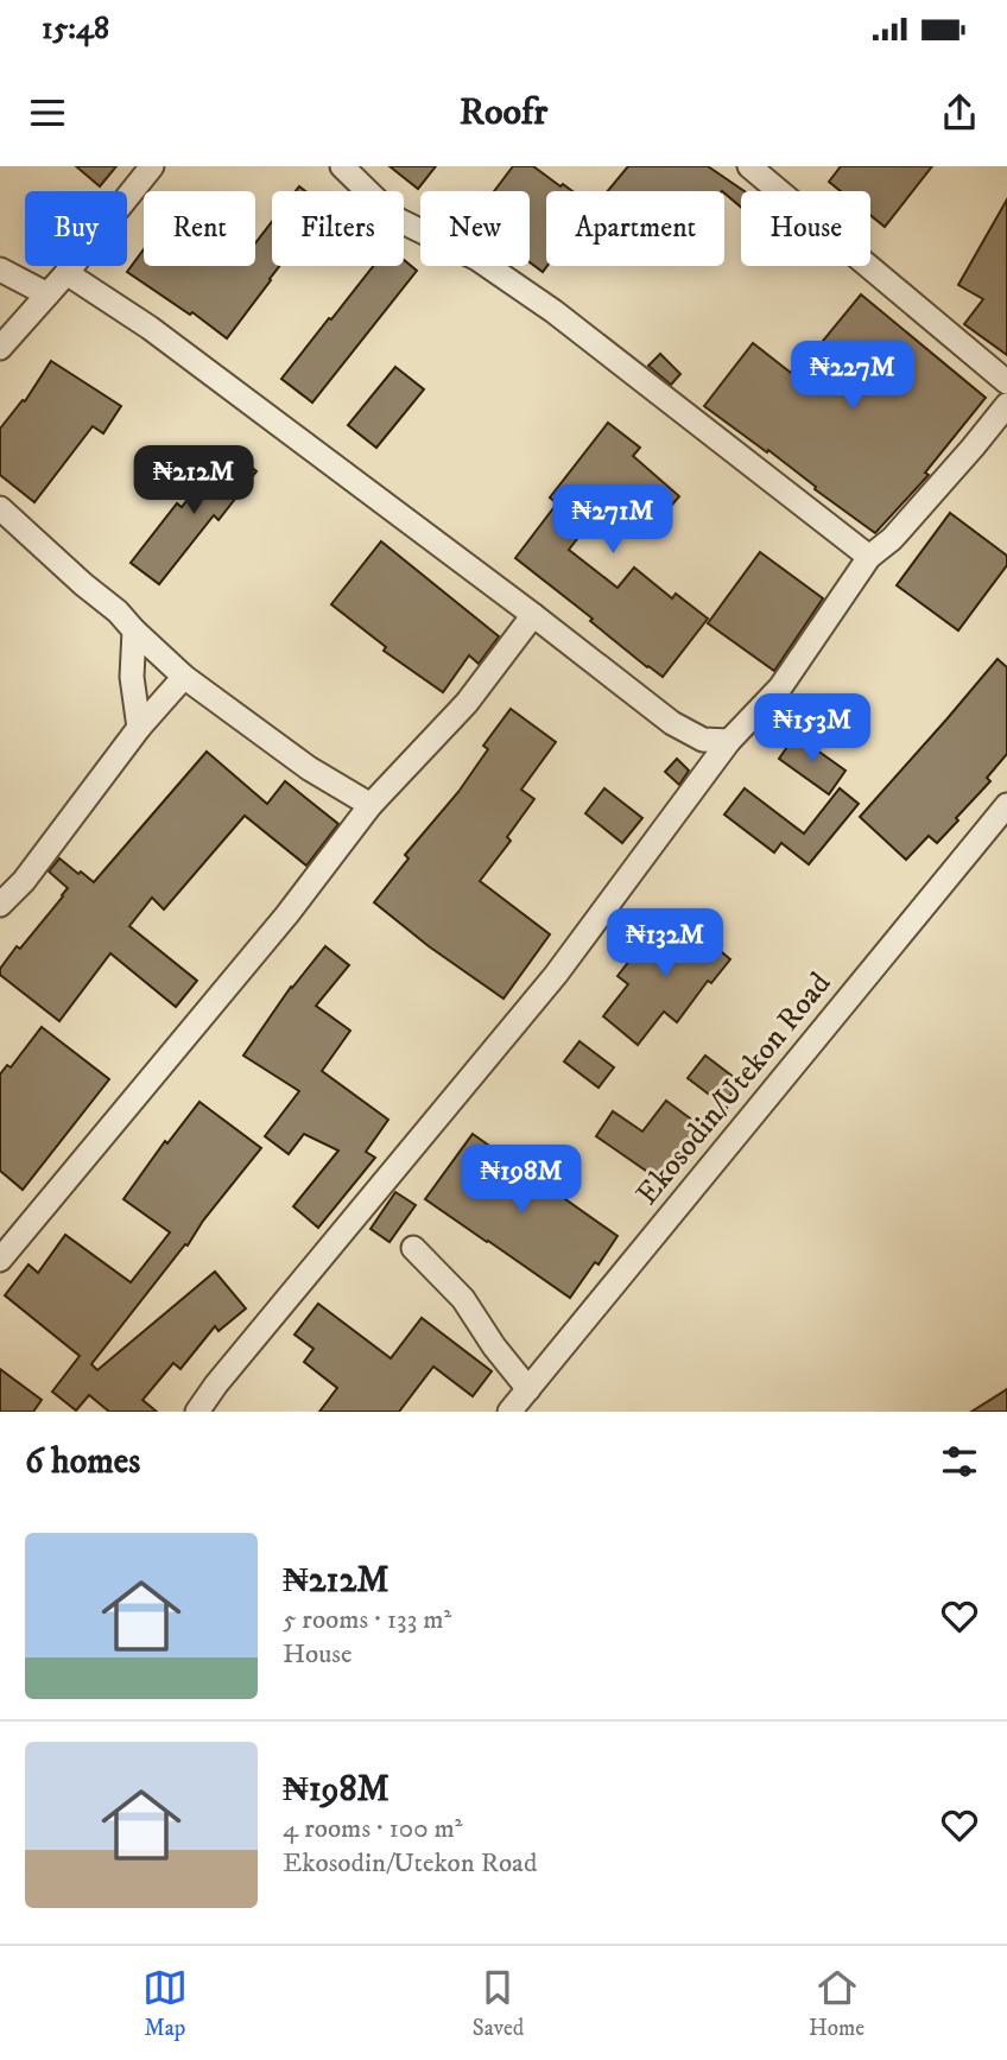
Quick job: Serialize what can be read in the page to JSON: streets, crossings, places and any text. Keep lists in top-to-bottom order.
{
  "streets": {
    "street": ["Ekosodin/Utekon Road"]
  },
  "page": {
    "status": "15:48",
    "header": "Roofr",
    "chip": [
      "Buy",
      "Rent",
      "Filters",
      "New",
      "Apartment",
      "House"
    ],
    "price": [
      "₦227M",
      "₦212M",
      "₦271M",
      "₦153M",
      "₦132M",
      "₦198M"
    ],
    "heading": "6 homes",
    "list": [
      {
        "name": "₦212M",
        "note": "5 rooms · 133 m² · House"
      },
      {
        "name": "₦198M",
        "note": "4 rooms · 100 m² · Ekosodin/Utekon Road"
      }
    ],
    "tabs": ["Map", "Saved", "Home"]
  }
}
